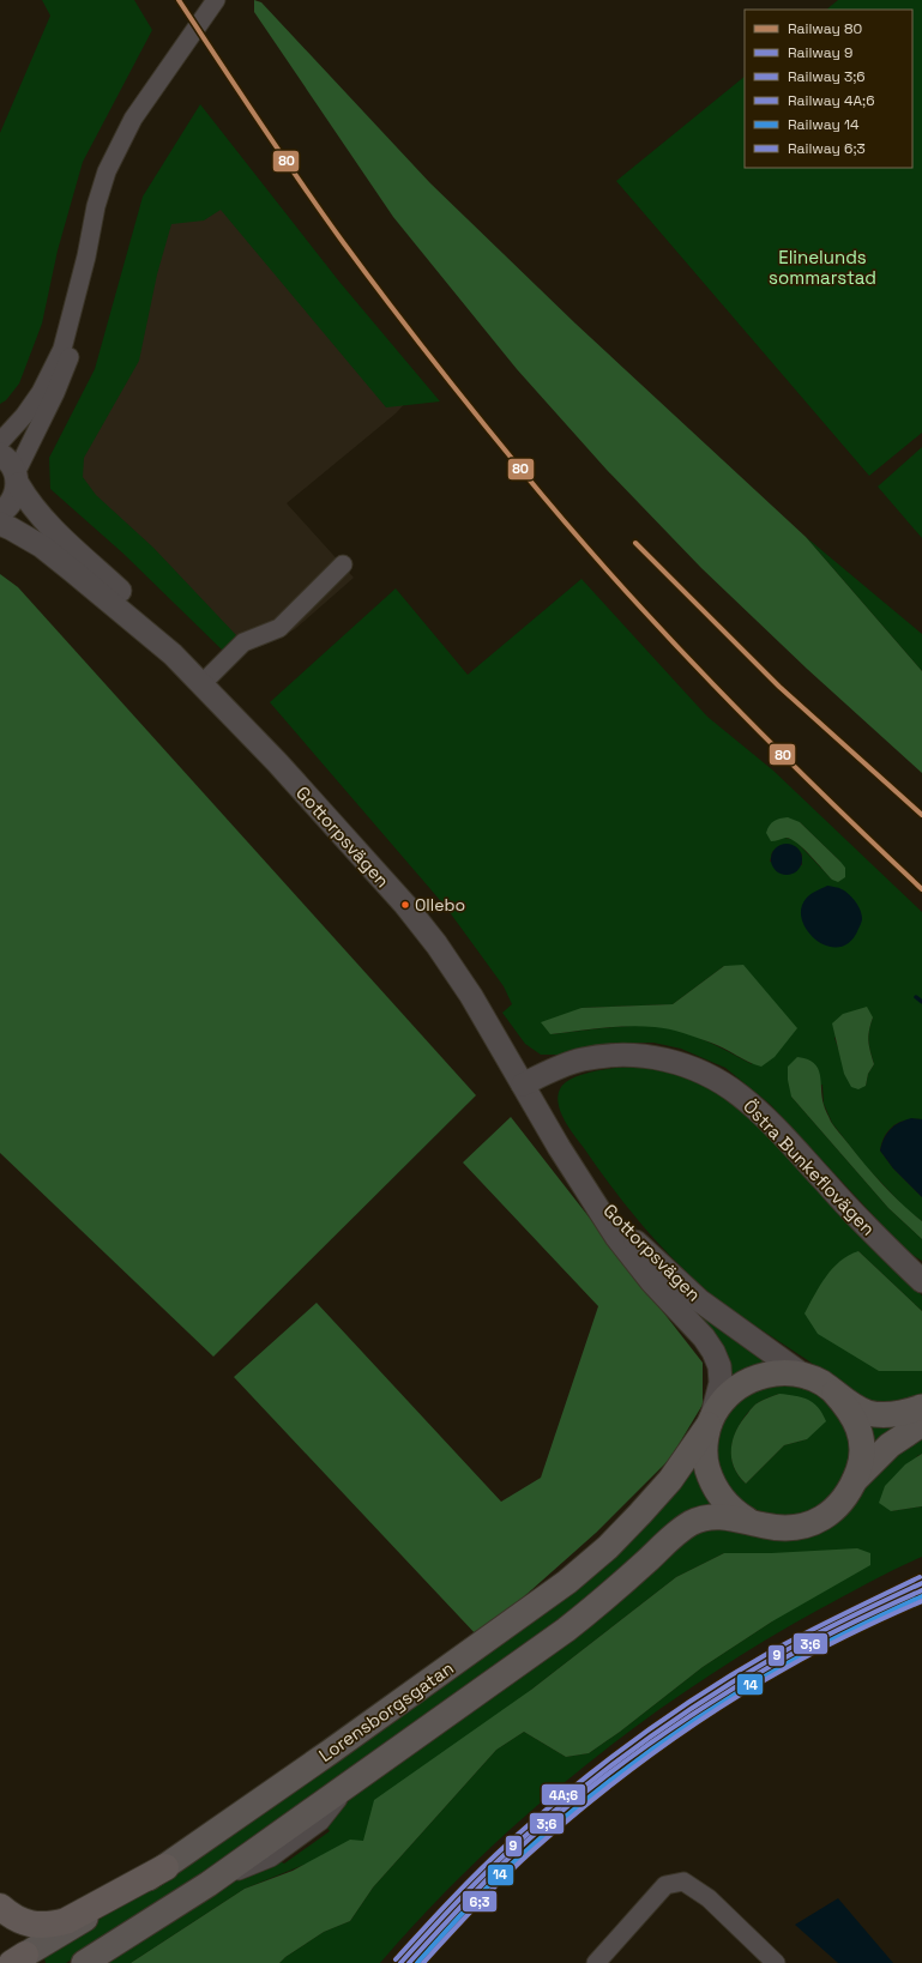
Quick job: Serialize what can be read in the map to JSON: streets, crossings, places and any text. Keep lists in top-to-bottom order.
{
  "streets": {
    "main road": ["Lorensborgsgatan"],
    "street": ["Gottorpsvägen", "Östra Bunkeflovägen"]
  },
  "crossings": [
    ["Gottorpsvägen", "Östra Bunkeflovägen"],
    ["Gottorpsvägen", "Lorensborgsgatan"]
  ],
  "parks": ["Elinelunds sommarstad"],
  "places": ["Ollebo"],
  "lines": [
    "rail line 80",
    "rail line 4A;6",
    "rail line 9",
    "rail line 3;6",
    "rail line 14",
    "rail line 6;3"
  ],
  "legend": [
    "Railway 80",
    "Railway 9",
    "Railway 3;6",
    "Railway 4A;6",
    "Railway 14",
    "Railway 6;3"
  ]
}
